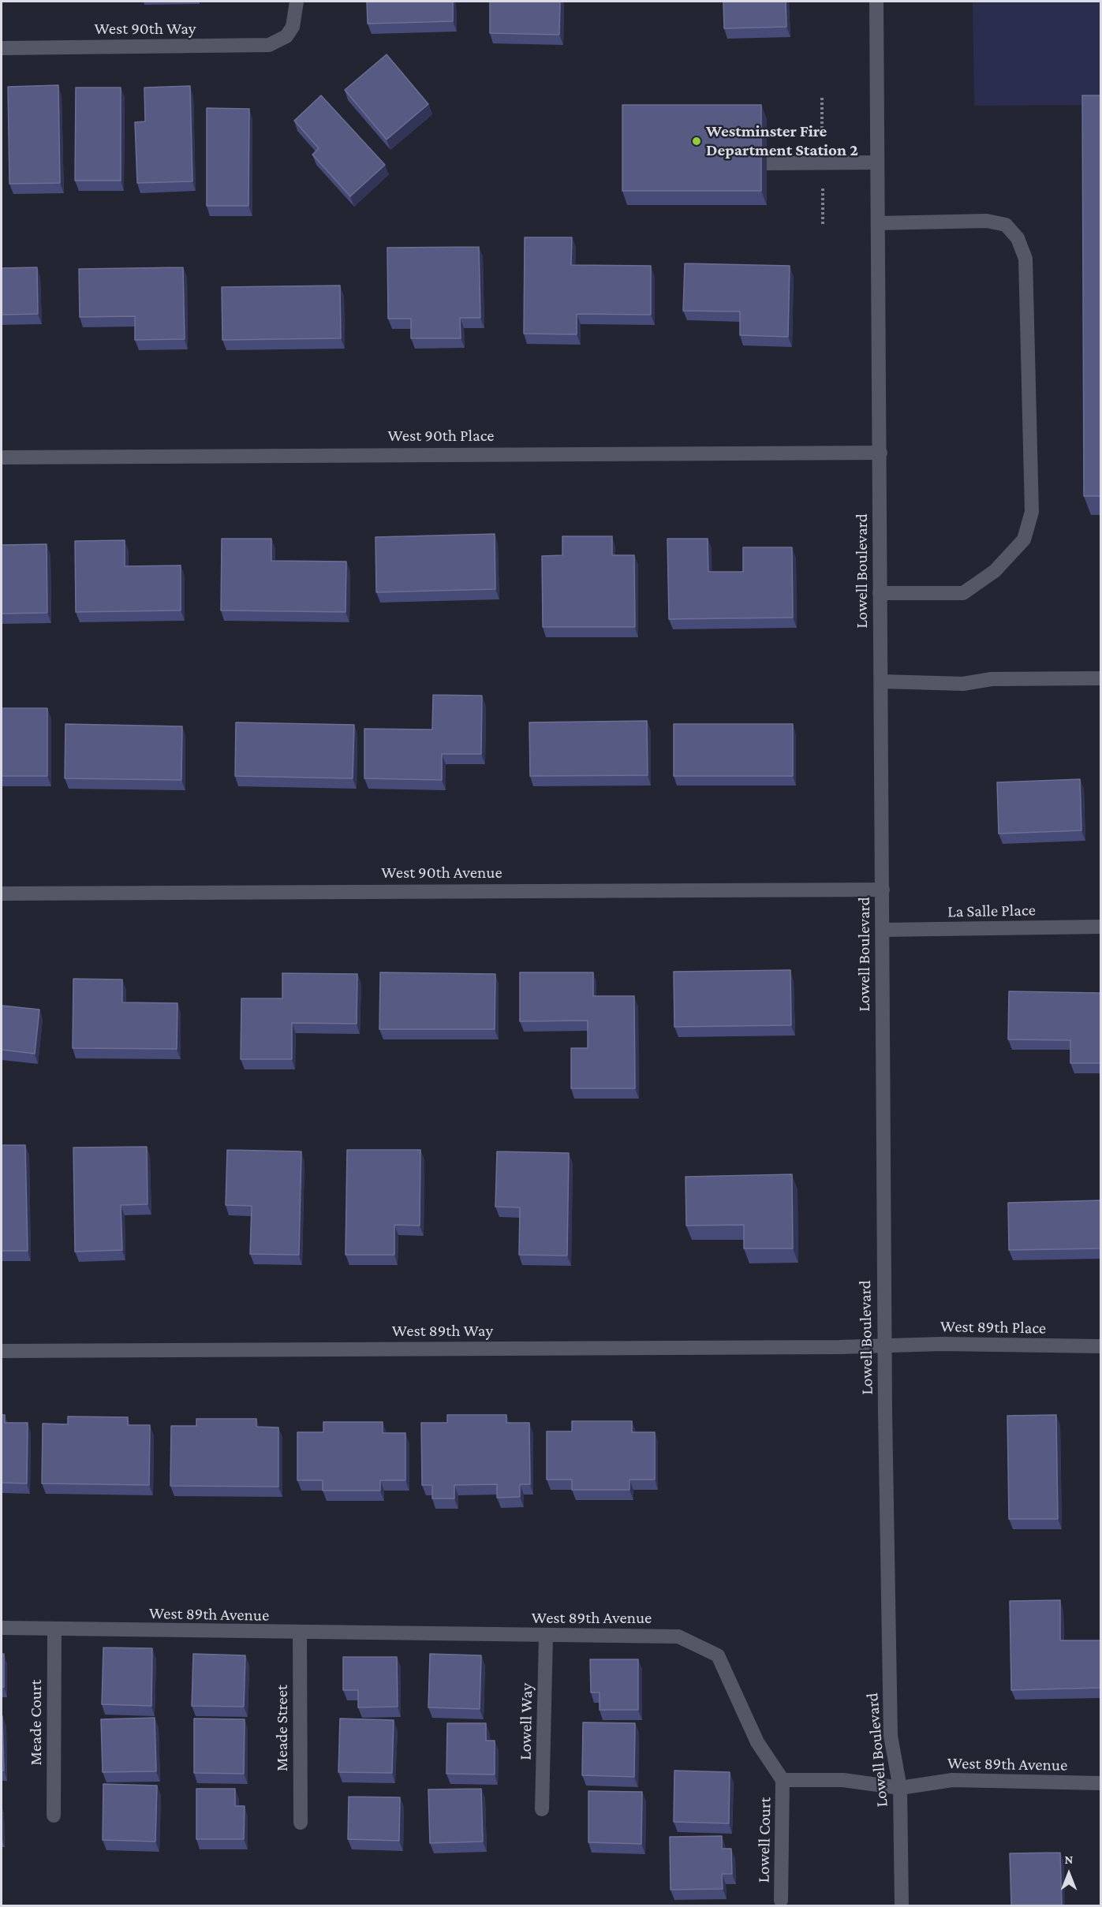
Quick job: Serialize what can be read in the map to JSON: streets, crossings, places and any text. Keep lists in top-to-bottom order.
{
  "streets": {
    "street": [
      "West 90th Way",
      "West 90th Place",
      "Lowell Boulevard",
      "West 90th Avenue",
      "La Salle Place",
      "West 89th Place",
      "West 89th Way",
      "West 89th Avenue",
      "Lowell Way",
      "Meade Court",
      "Meade Street",
      "Lowell Court"
    ]
  },
  "crossings": [
    ["West 90th Place", "Lowell Boulevard"],
    ["Lowell Boulevard", "West 90th Avenue"],
    ["Lowell Boulevard", "La Salle Place"],
    ["Lowell Boulevard", "West 89th Place"],
    ["Lowell Boulevard", "West 89th Way"],
    ["Lowell Boulevard", "West 89th Avenue"],
    ["West 89th Place", "West 89th Way"],
    ["West 89th Avenue", "Lowell Way"],
    ["West 89th Avenue", "Meade Court"],
    ["West 89th Avenue", "Meade Street"],
    ["West 89th Avenue", "Lowell Court"]
  ],
  "places": ["Westminster Fire Department Station 2"],
  "north": "top"
}
